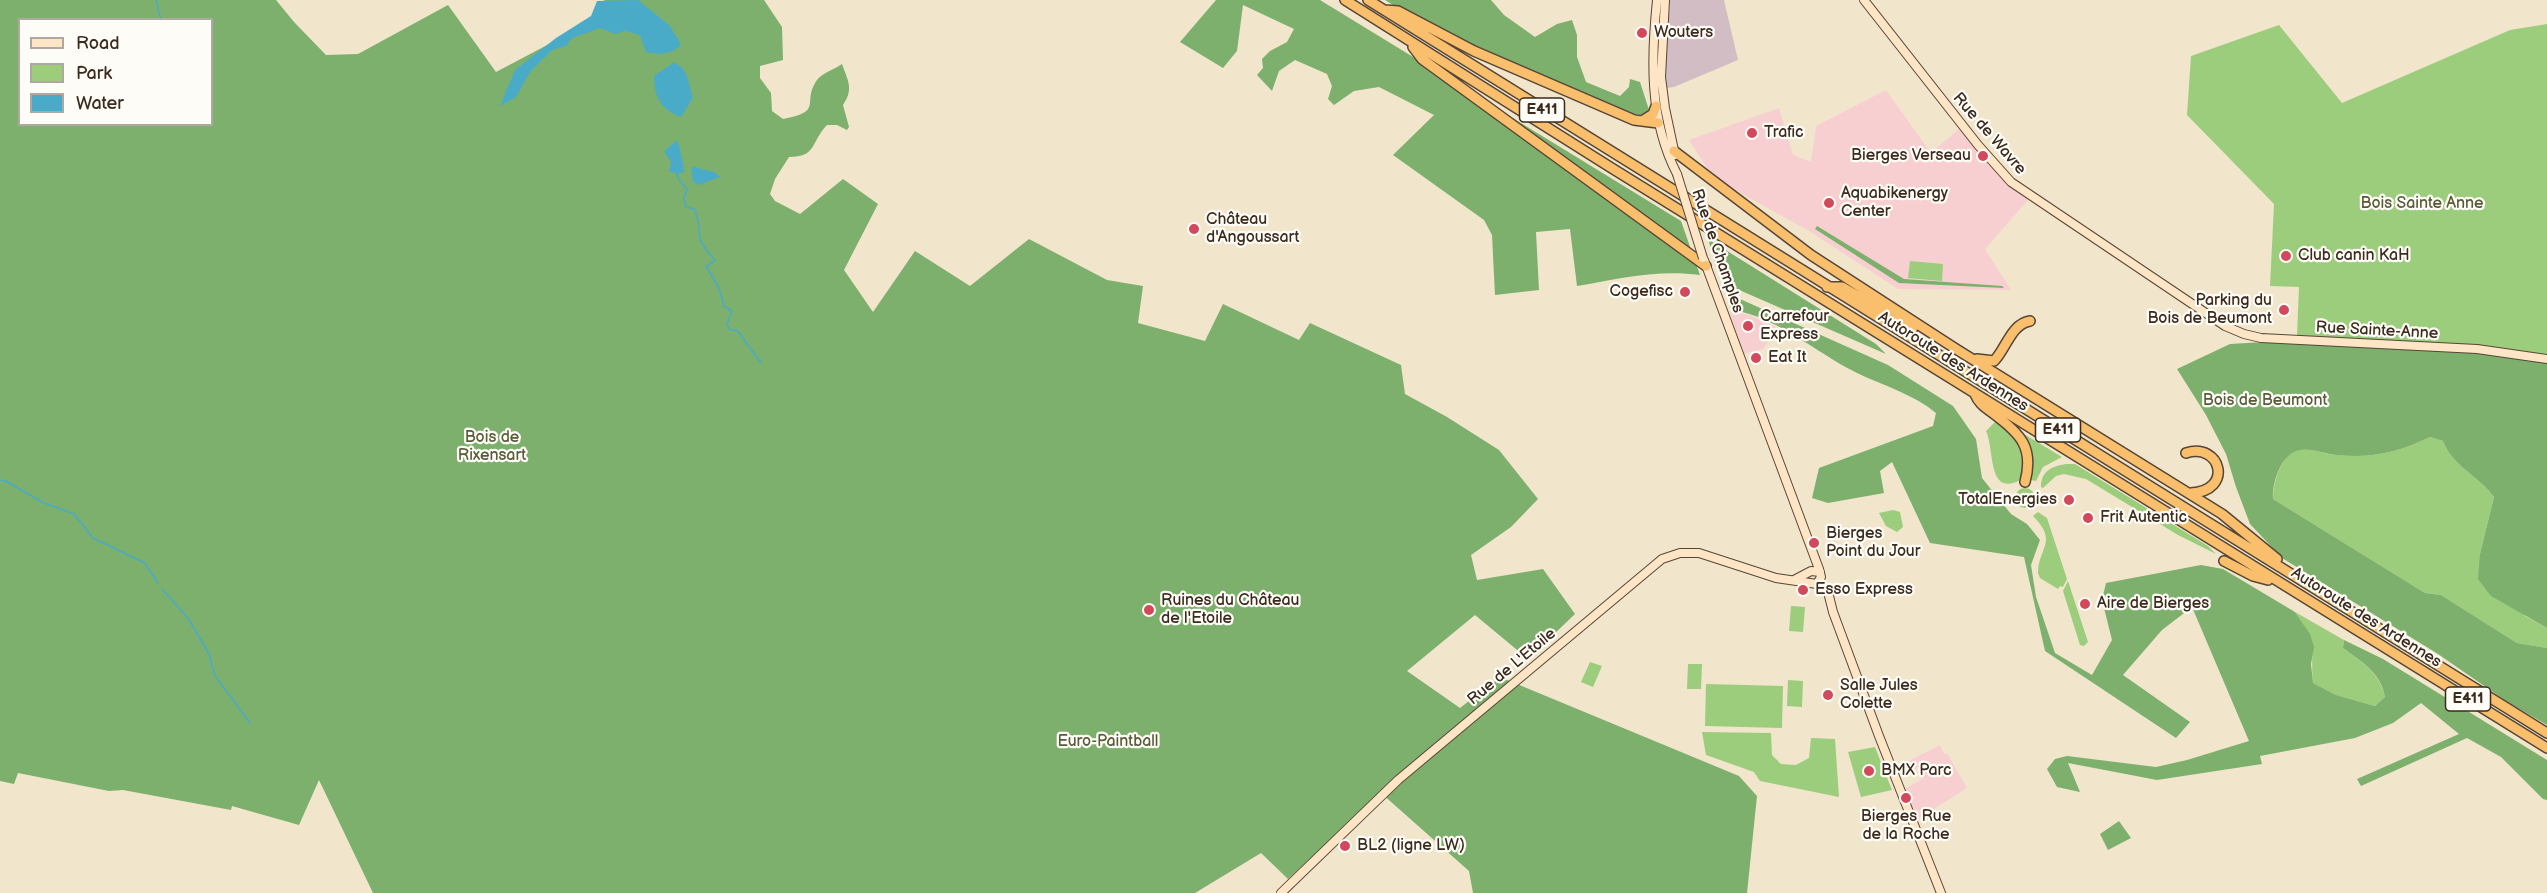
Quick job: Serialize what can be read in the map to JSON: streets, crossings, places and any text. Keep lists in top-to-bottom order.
{
  "streets": {
    "highway": ["E411", "Autoroute des Ardennes"],
    "street": [
      "Rue de Wavre",
      "Rue de Champles",
      "Rue Sainte-Anne",
      "Rue de L'Etoile"
    ]
  },
  "crossings": [
    ["Rue de Wavre", "Rue Sainte-Anne"],
    ["Rue de Champles", "Rue de L'Etoile"]
  ],
  "parks": [
    "Bois Sainte Anne",
    "Bois de Beumont",
    "Bois de Rixensart",
    "Euro-Paintball"
  ],
  "places": [
    "Wouters",
    "Trafic",
    "Bierges Verseau",
    "Aquabikenergy Center",
    "Château d'Angoussart",
    "Club canin KaH",
    "Cogefisc",
    "Parking du Bois de Beumont",
    "Carrefour Express",
    "Eat It",
    "TotalEnergies",
    "Frit Autentic",
    "Bierges Point du Jour",
    "Esso Express",
    "Aire de Bierges",
    "Ruines du Château de l'Etoile",
    "Salle Jules Colette",
    "BMX Parc",
    "Bierges Rue de la Roche",
    "BL2 (ligne LW)"
  ],
  "legend": ["Road", "Park", "Water"]
}
